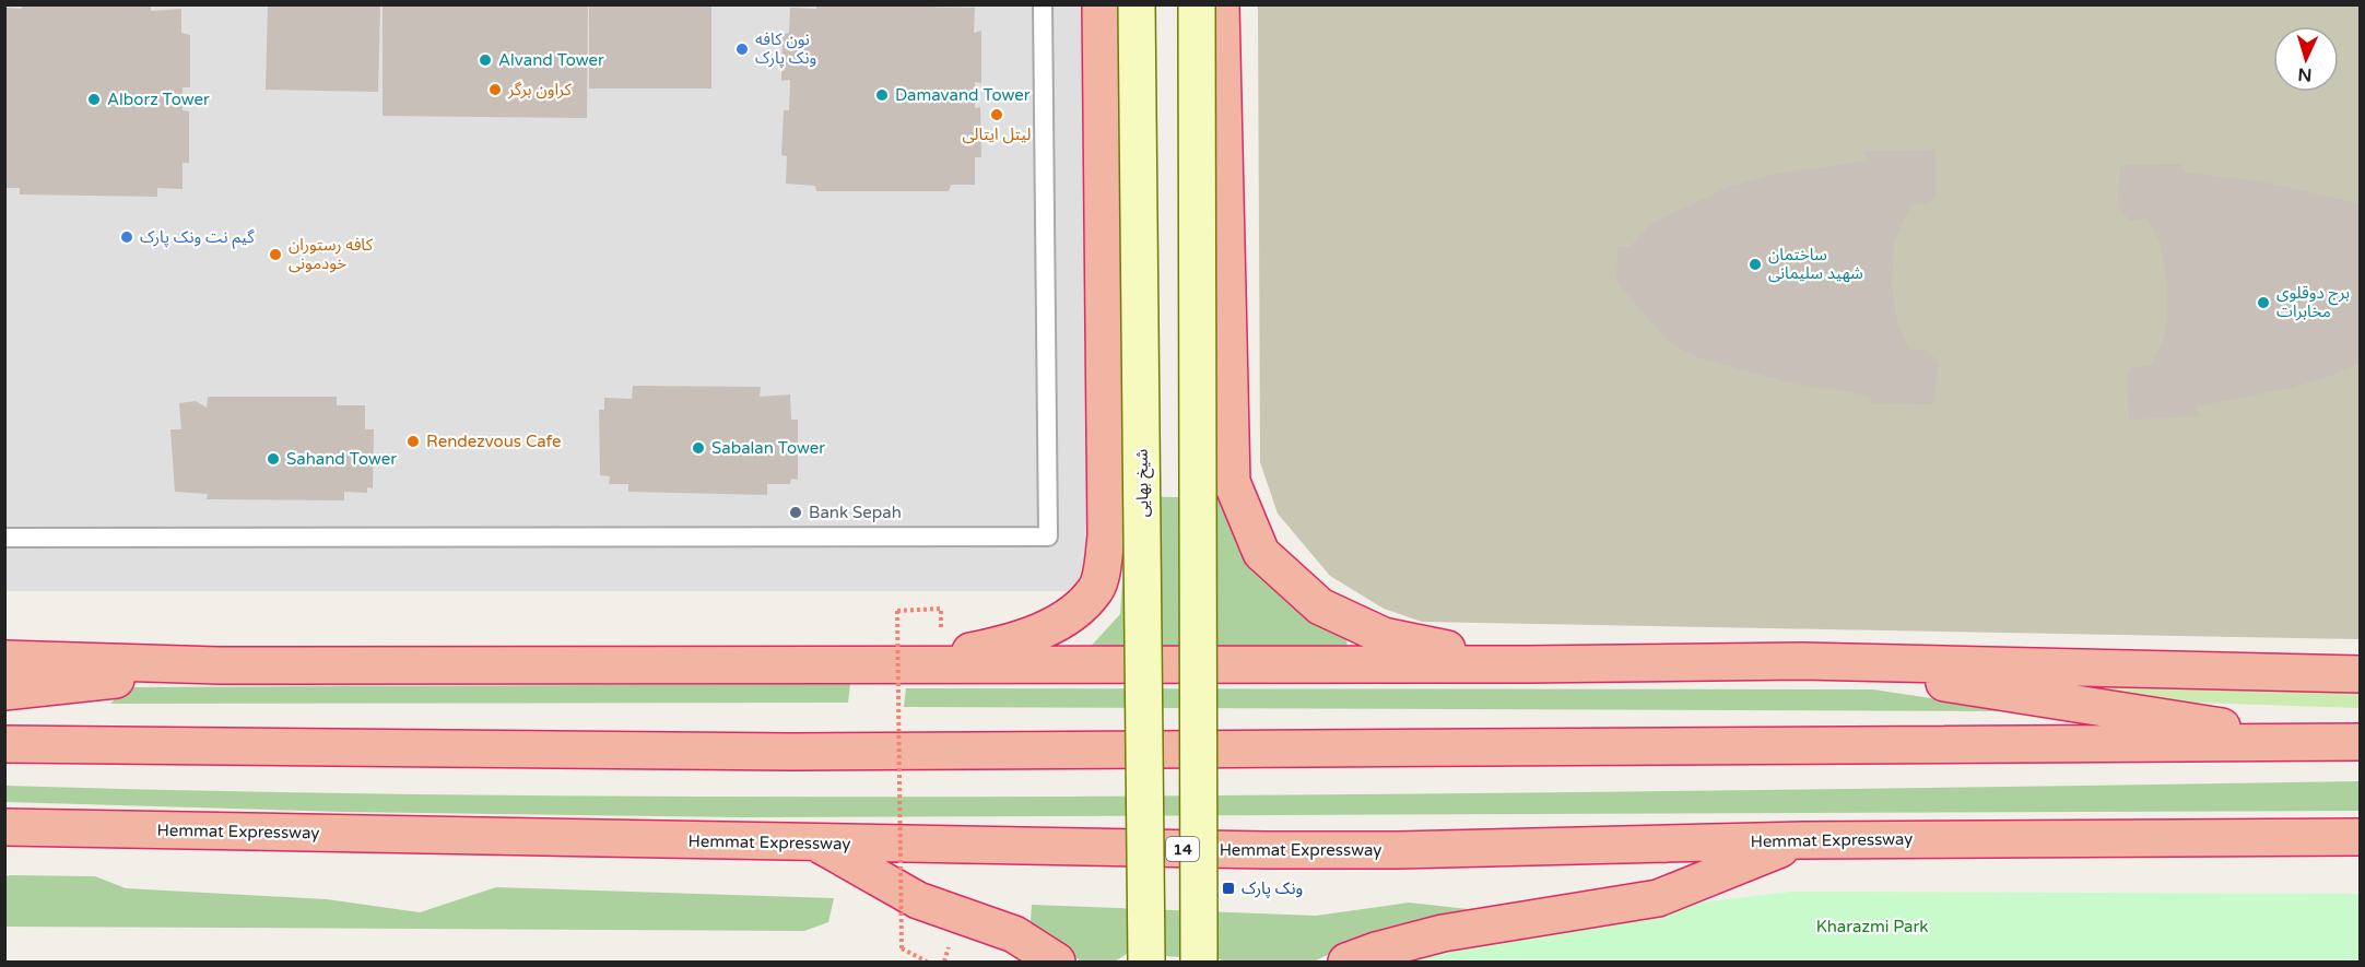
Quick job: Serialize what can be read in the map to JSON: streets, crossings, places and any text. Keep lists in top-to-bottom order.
{
  "streets": {
    "highway": ["Hemmat Expressway", "14"],
    "main road": ["شیخ بهایی"]
  },
  "parks": ["Kharazmi Park"],
  "places": {
    "other": [
      "نون کافه ونک پارک",
      "Alvand Tower",
      "کراون برگر",
      "Damavand Tower",
      "Alborz Tower",
      "لیتل ایتالی",
      "گیم نت ونک پارک",
      "کافه رستوران خودمونی",
      "ساختمان شهید سلیمانی",
      "برج دوقلوی مخابرات",
      "Rendezvous Cafe",
      "Sabalan Tower",
      "Sahand Tower",
      "Bank Sepah"
    ],
    "transit": ["ونک پارک"]
  },
  "north": "bottom"
}
